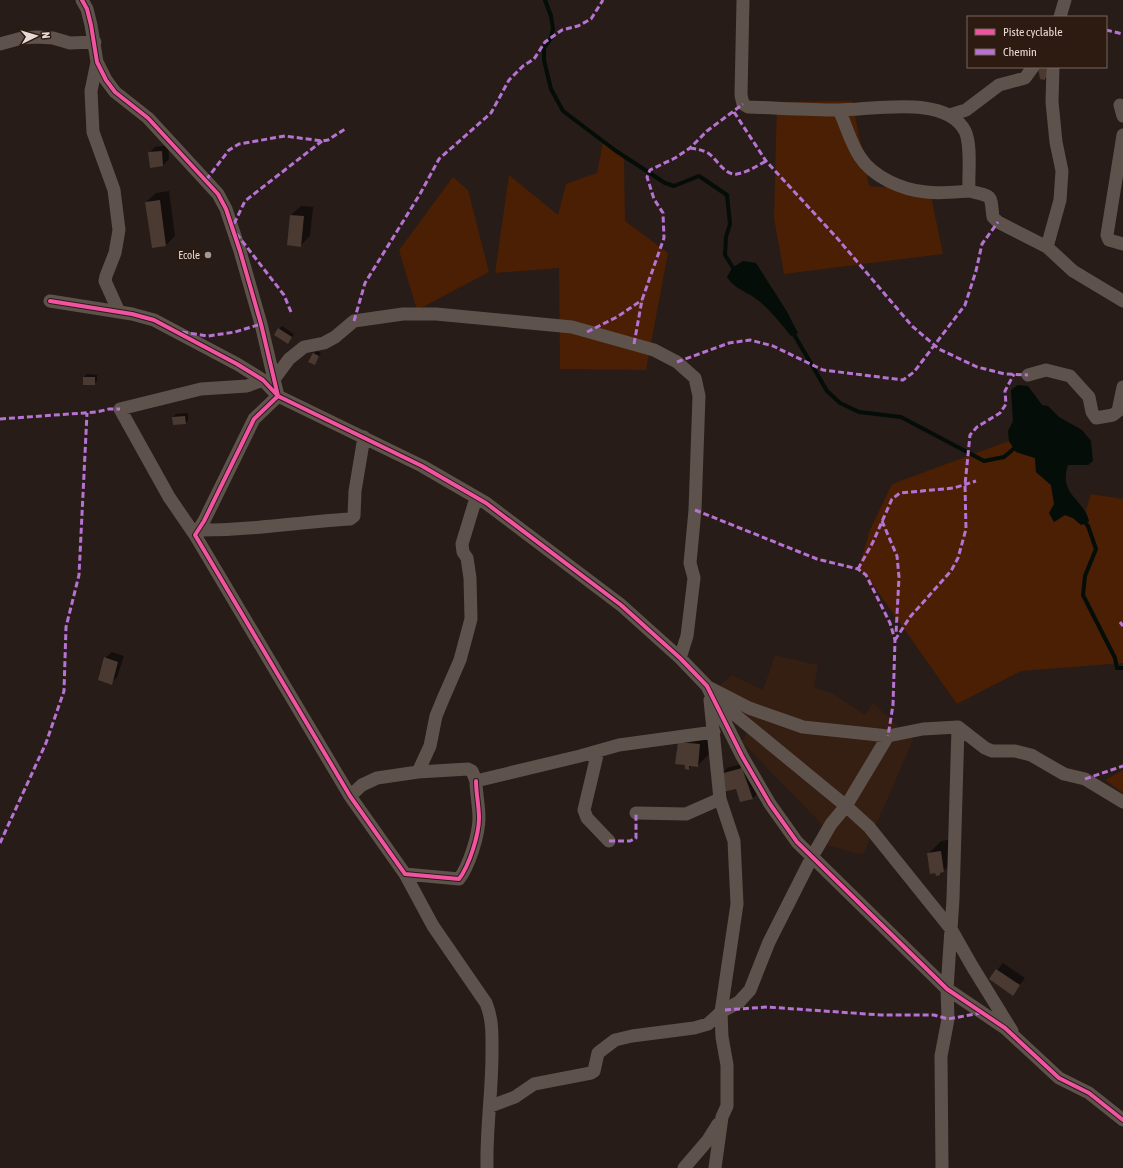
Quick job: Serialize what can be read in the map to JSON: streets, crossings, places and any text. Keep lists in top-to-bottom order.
{
  "places": ["Ecole"],
  "legend": ["Piste cyclable", "Chemin"],
  "north": "right"
}
